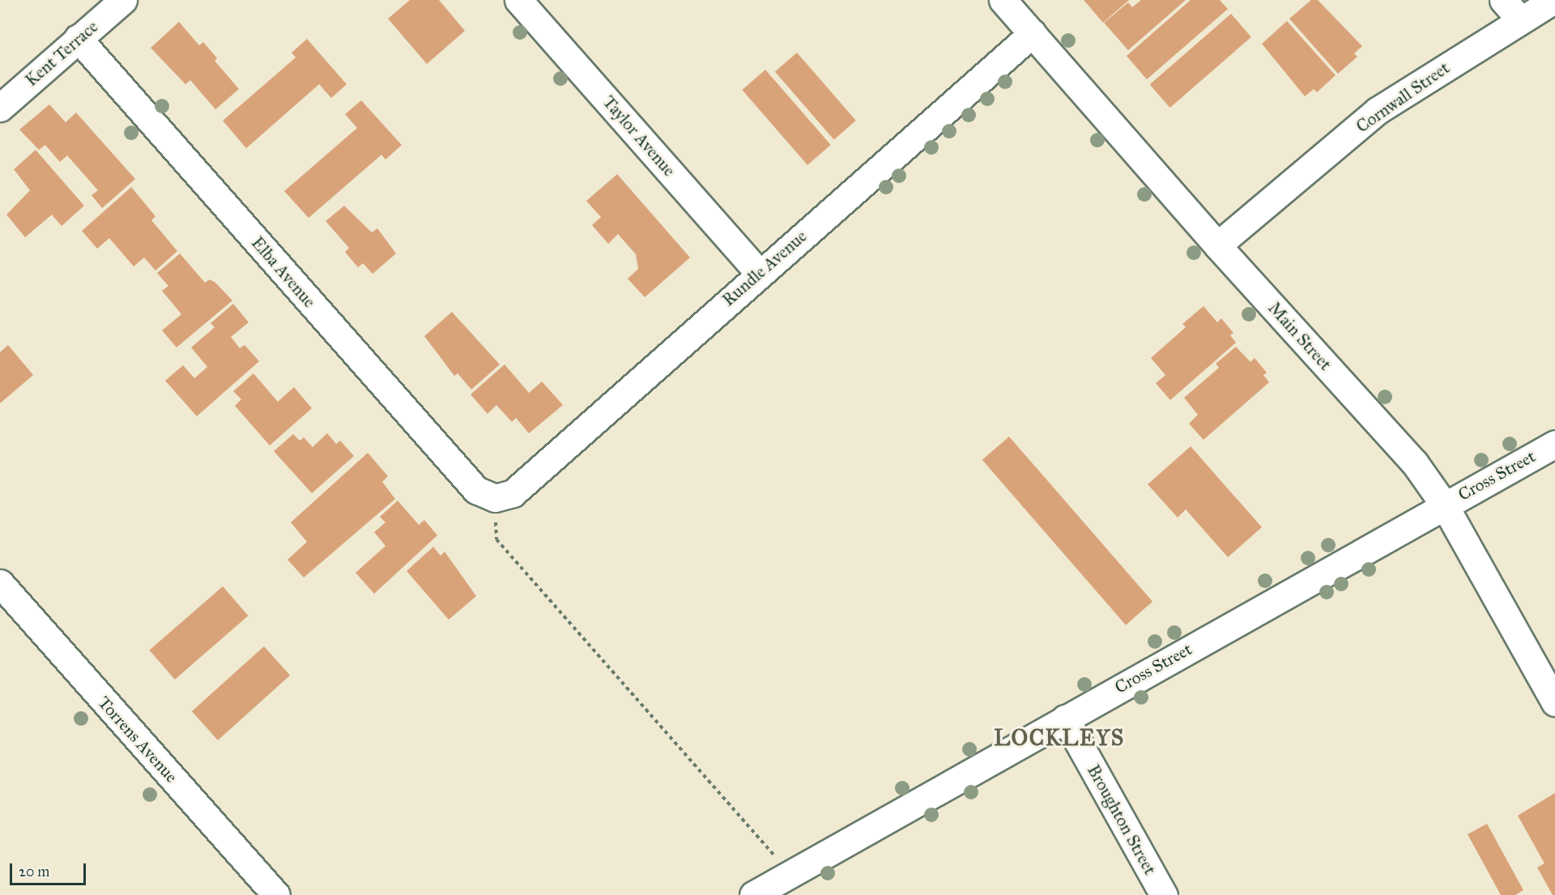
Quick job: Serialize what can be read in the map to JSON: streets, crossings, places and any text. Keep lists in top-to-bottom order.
{
  "streets": {
    "street": [
      "Kent Terrace",
      "Cornwall Street",
      "Taylor Avenue",
      "Rundle Avenue",
      "Elba Avenue",
      "Main Street",
      "Cross Street",
      "Torrens Avenue",
      "Broughton Street"
    ]
  },
  "crossings": [
    ["Kent Terrace", "Elba Avenue"],
    ["Cornwall Street", "Main Street"],
    ["Taylor Avenue", "Rundle Avenue"],
    ["Rundle Avenue", "Elba Avenue"],
    ["Rundle Avenue", "Main Street"],
    ["Main Street", "Cross Street"],
    ["Cross Street", "Broughton Street"]
  ],
  "districts": ["LOCKLEYS"],
  "scale_bar": "20 m"
}
